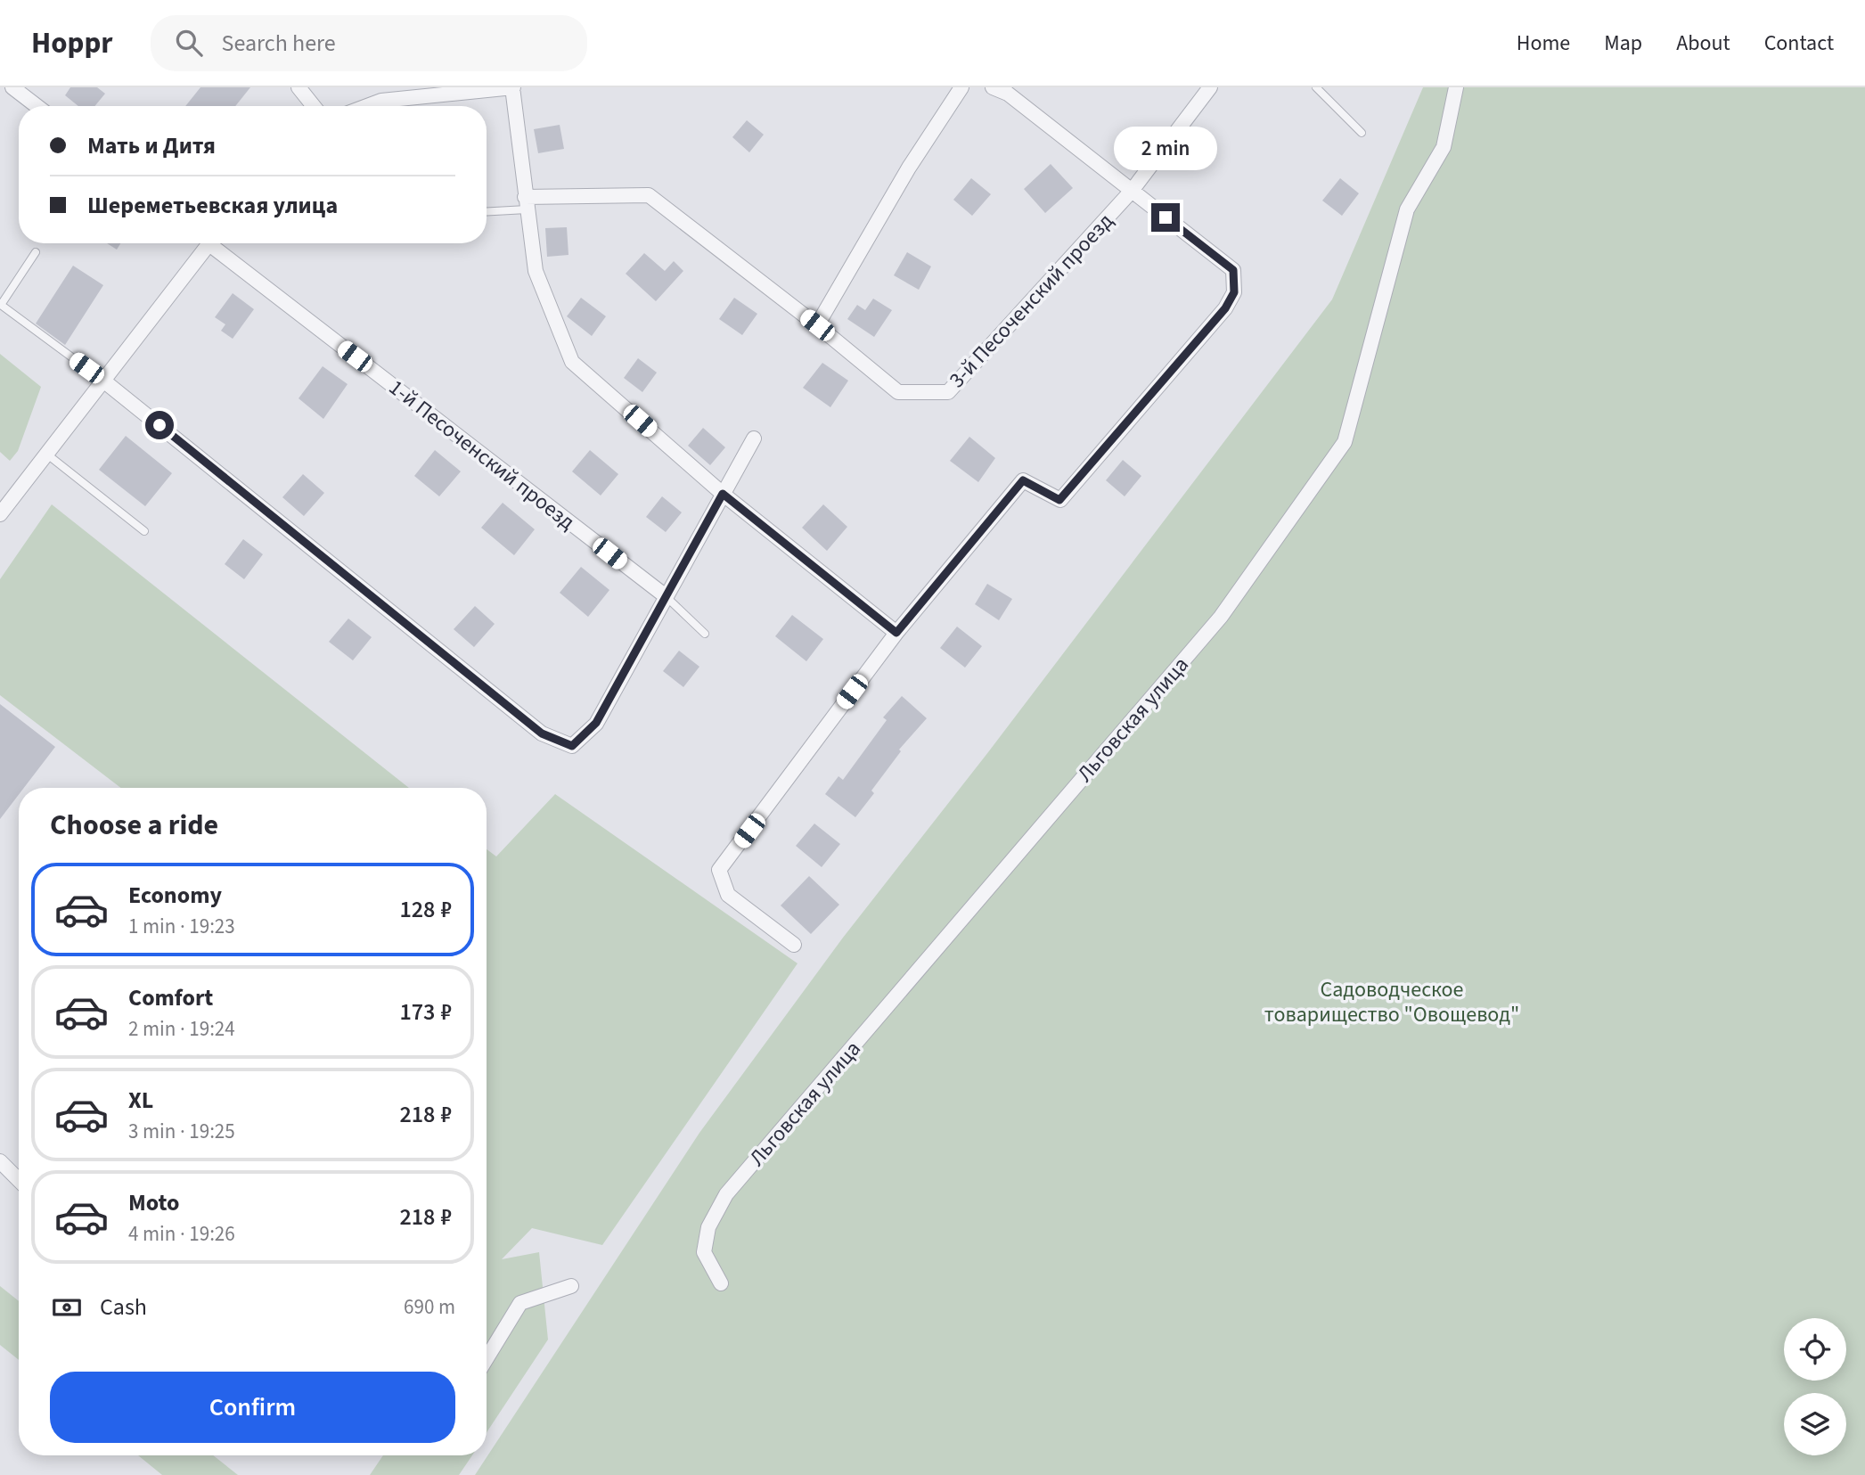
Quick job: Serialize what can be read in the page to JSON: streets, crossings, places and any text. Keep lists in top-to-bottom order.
{
  "streets": {
    "street": ["3-й Песоченский проезд", "1-й Песоченский проезд", "Льговская улица"]
  },
  "parks": ["Садоводческое товарищество \"Овощевод\""],
  "page": {
    "header": "Hoppr",
    "search": "Search here",
    "nav": [
      "Home",
      "Map",
      "About",
      "Contact"
    ],
    "banner": ["Мать и Дитя", "Шереметьевская улица"],
    "bubble": "2 min",
    "heading": "Choose a ride",
    "list": [
      {
        "name": "Economy",
        "note": "1 min · 19:23",
        "value": "128 ₽"
      },
      {
        "name": "Comfort",
        "note": "2 min · 19:24",
        "value": "173 ₽"
      },
      {
        "name": "XL",
        "note": "3 min · 19:25",
        "value": "218 ₽"
      },
      {
        "name": "Moto",
        "note": "4 min · 19:26",
        "value": "218 ₽"
      }
    ],
    "pay": ["Cash", "690 m"],
    "buttons": "Confirm"
  }
}
